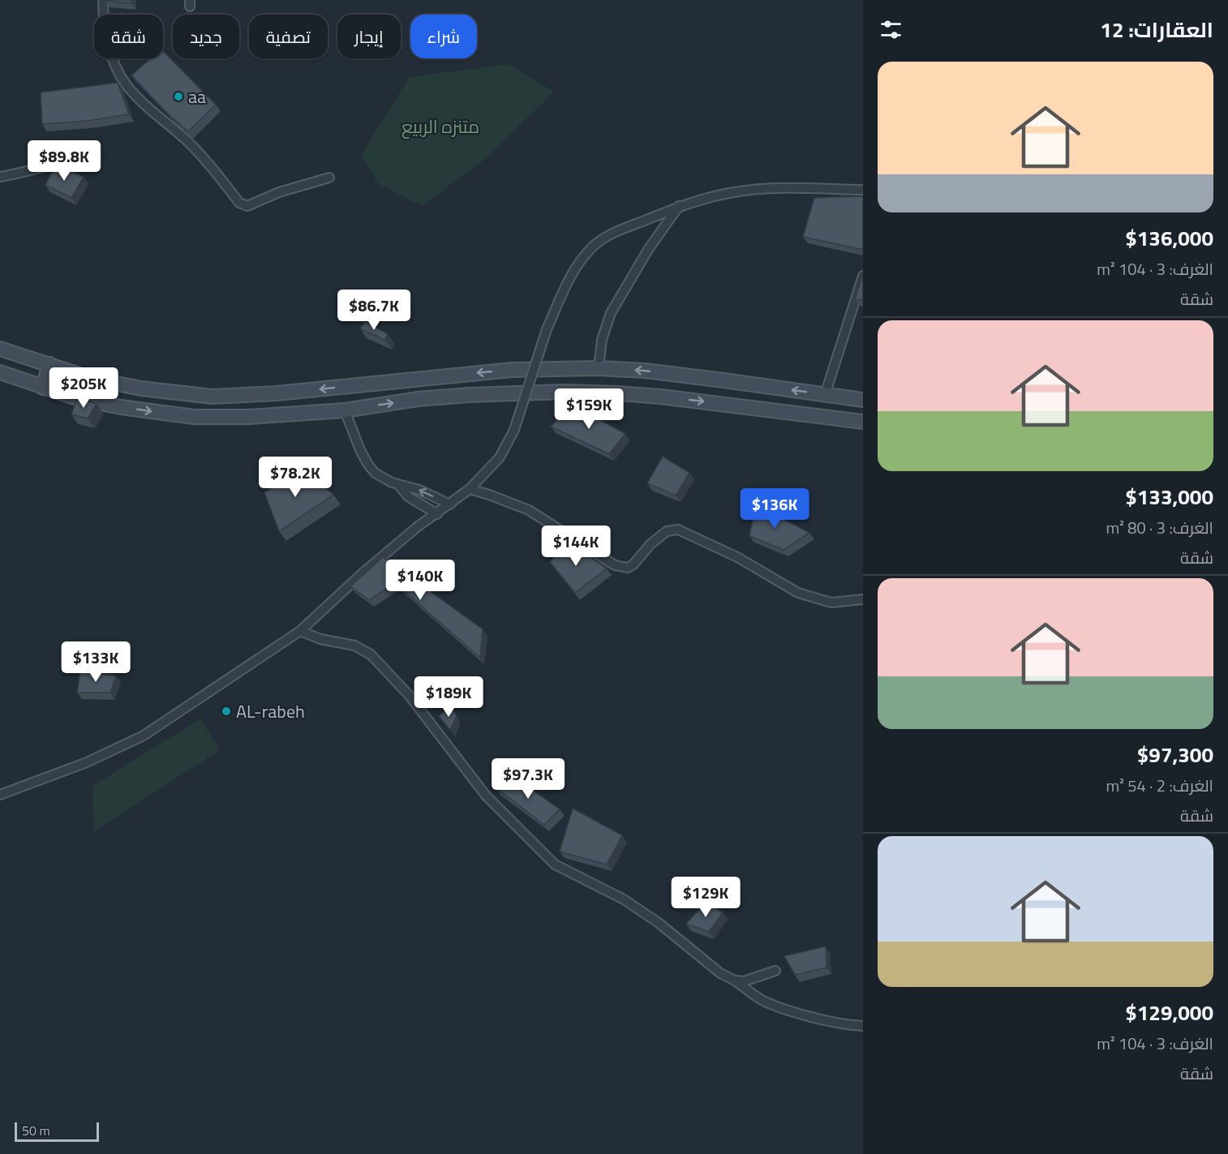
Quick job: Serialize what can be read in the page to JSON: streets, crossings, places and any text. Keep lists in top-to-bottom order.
{
  "parks": ["متنزه الربيع"],
  "places": ["aa", "AL-rabeh"],
  "scale_bar": "50 m",
  "page": {
    "heading": "العقارات: 12",
    "chip": [
      "شراء",
      "إيجار",
      "تصفية",
      "جديد",
      "شقة"
    ],
    "list": [
      {
        "name": "$136,000",
        "note": "الغرف: 3 · 104 m² · شقة"
      },
      {
        "name": "$133,000",
        "note": "الغرف: 3 · 80 m² · شقة"
      },
      {
        "name": "$97,300",
        "note": "الغرف: 2 · 54 m² · شقة"
      },
      {
        "name": "$129,000",
        "note": "الغرف: 3 · 104 m² · شقة"
      }
    ],
    "price": [
      "$89.8K",
      "$86.7K",
      "$205K",
      "$159K",
      "$78.2K",
      "$136K",
      "$144K",
      "$140K",
      "$133K",
      "$189K",
      "$97.3K",
      "$129K"
    ],
    "scale": "50 m"
  }
}
